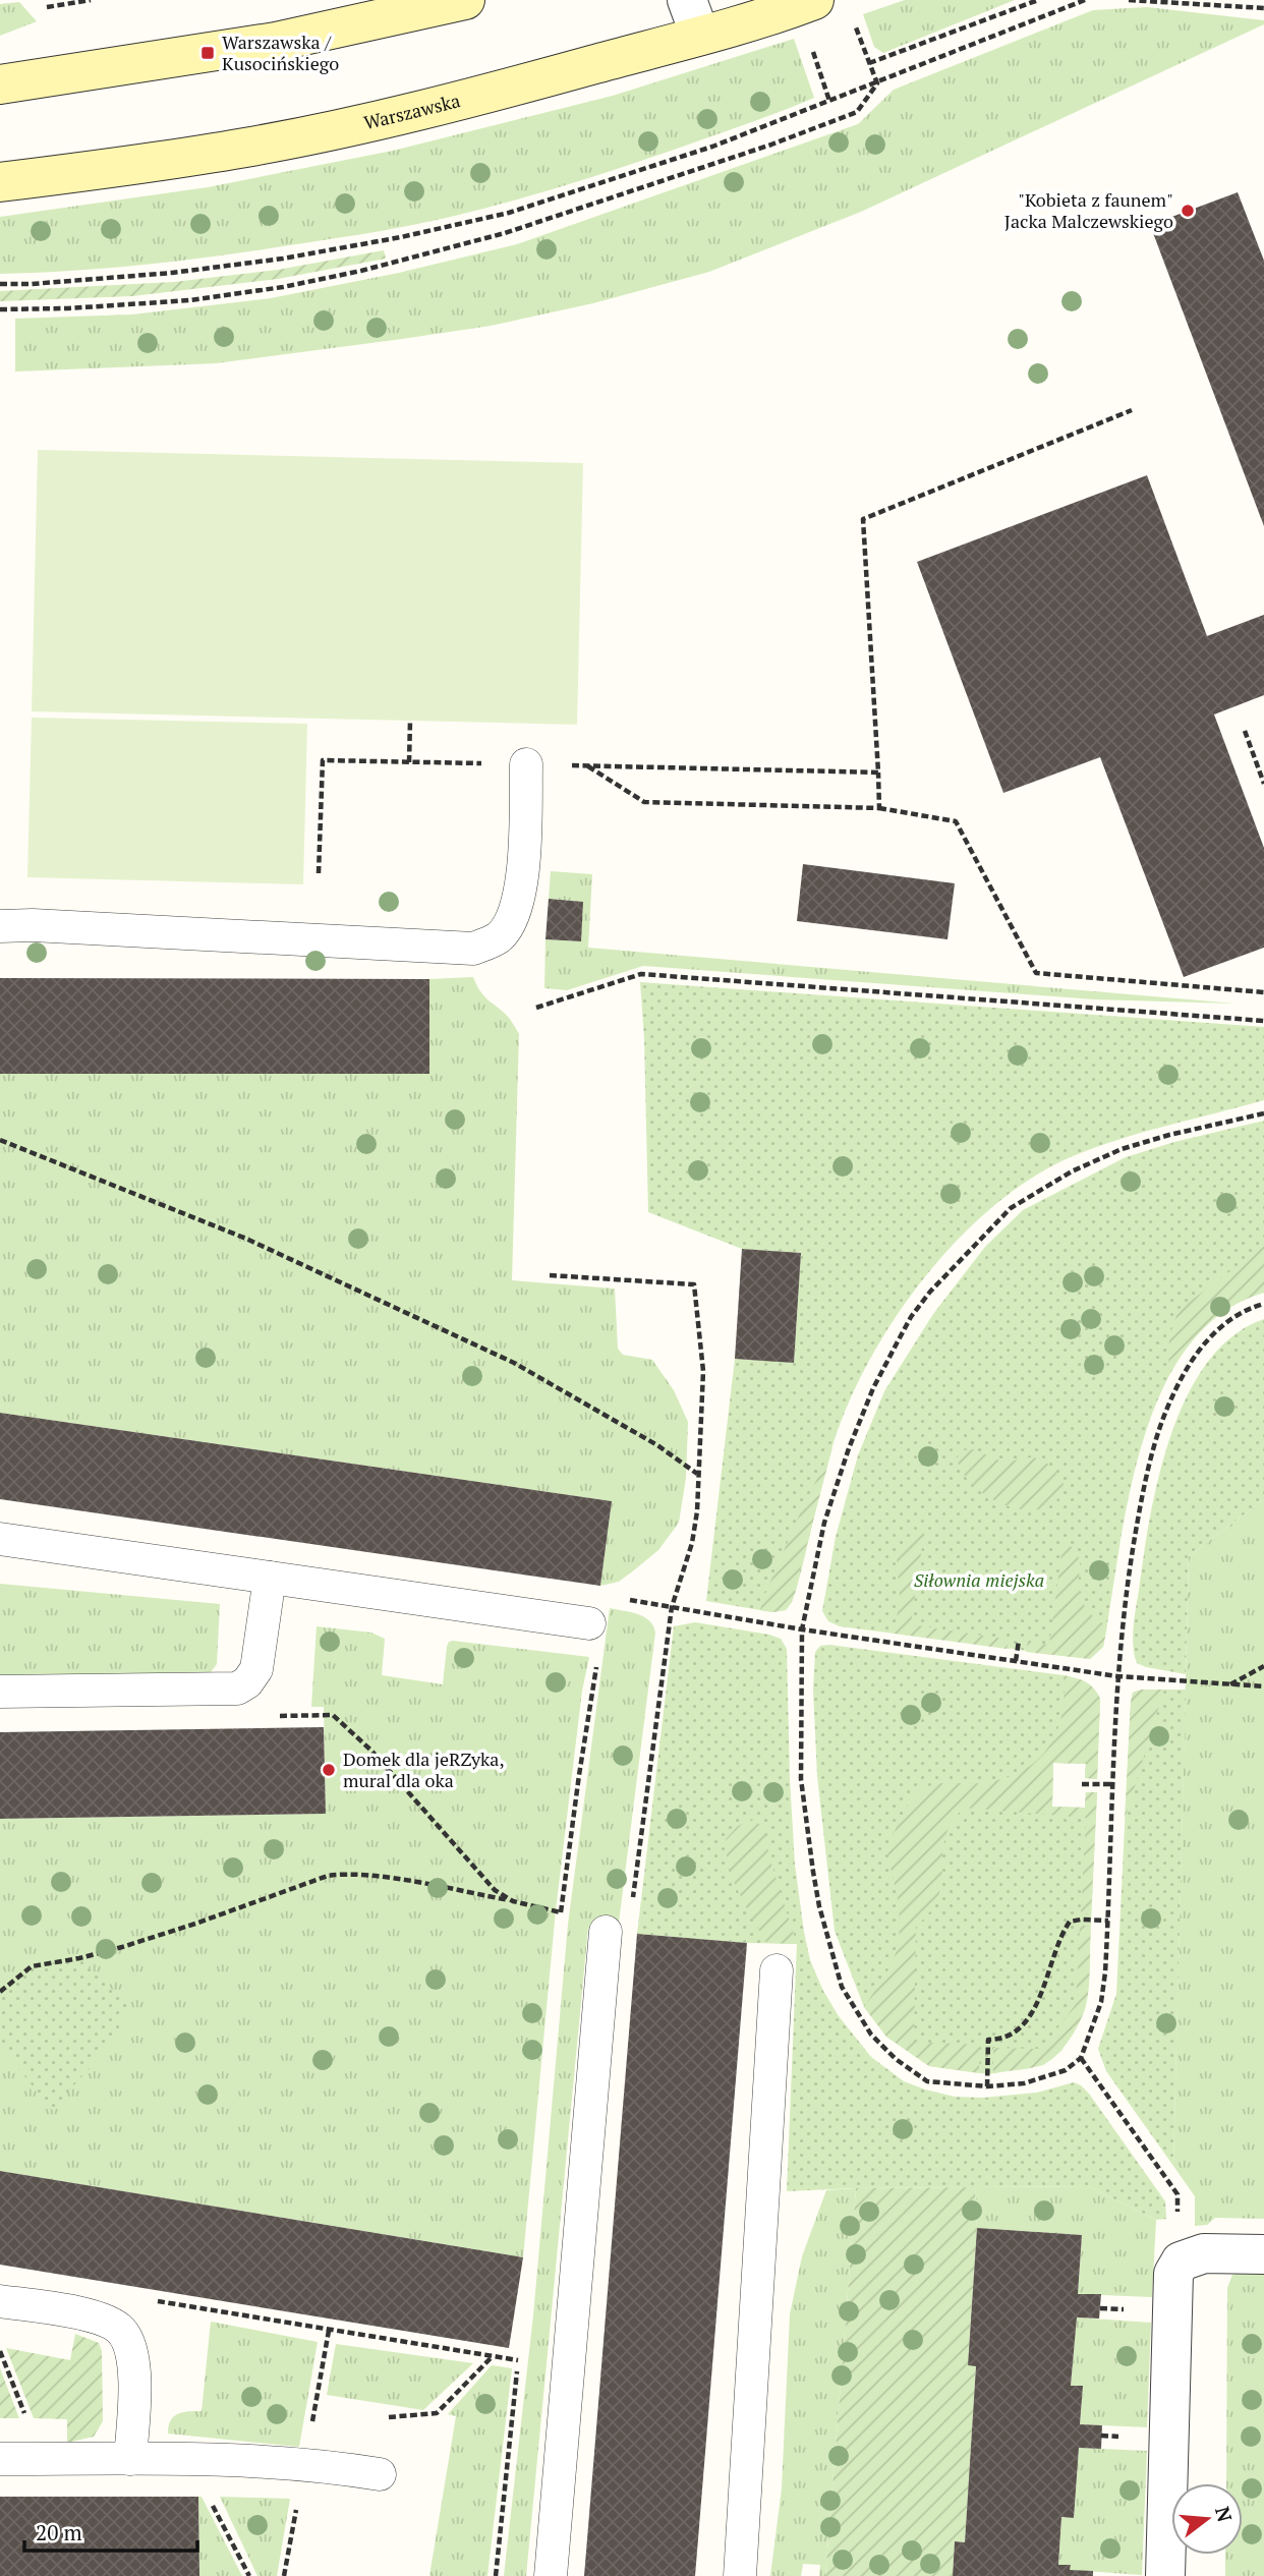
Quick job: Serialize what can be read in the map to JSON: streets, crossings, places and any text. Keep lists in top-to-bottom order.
{
  "streets": {
    "street": ["Warszawska"]
  },
  "parks": ["Siłownia miejska"],
  "places": {
    "transit": ["Warszawska / Kusocińskiego"],
    "other": ["\"Kobieta z faunem\" Jacka Malczewskiego", "Domek dla jeRZyka, mural dla oka"]
  },
  "scale_bar": "20 m",
  "north": "right"
}
